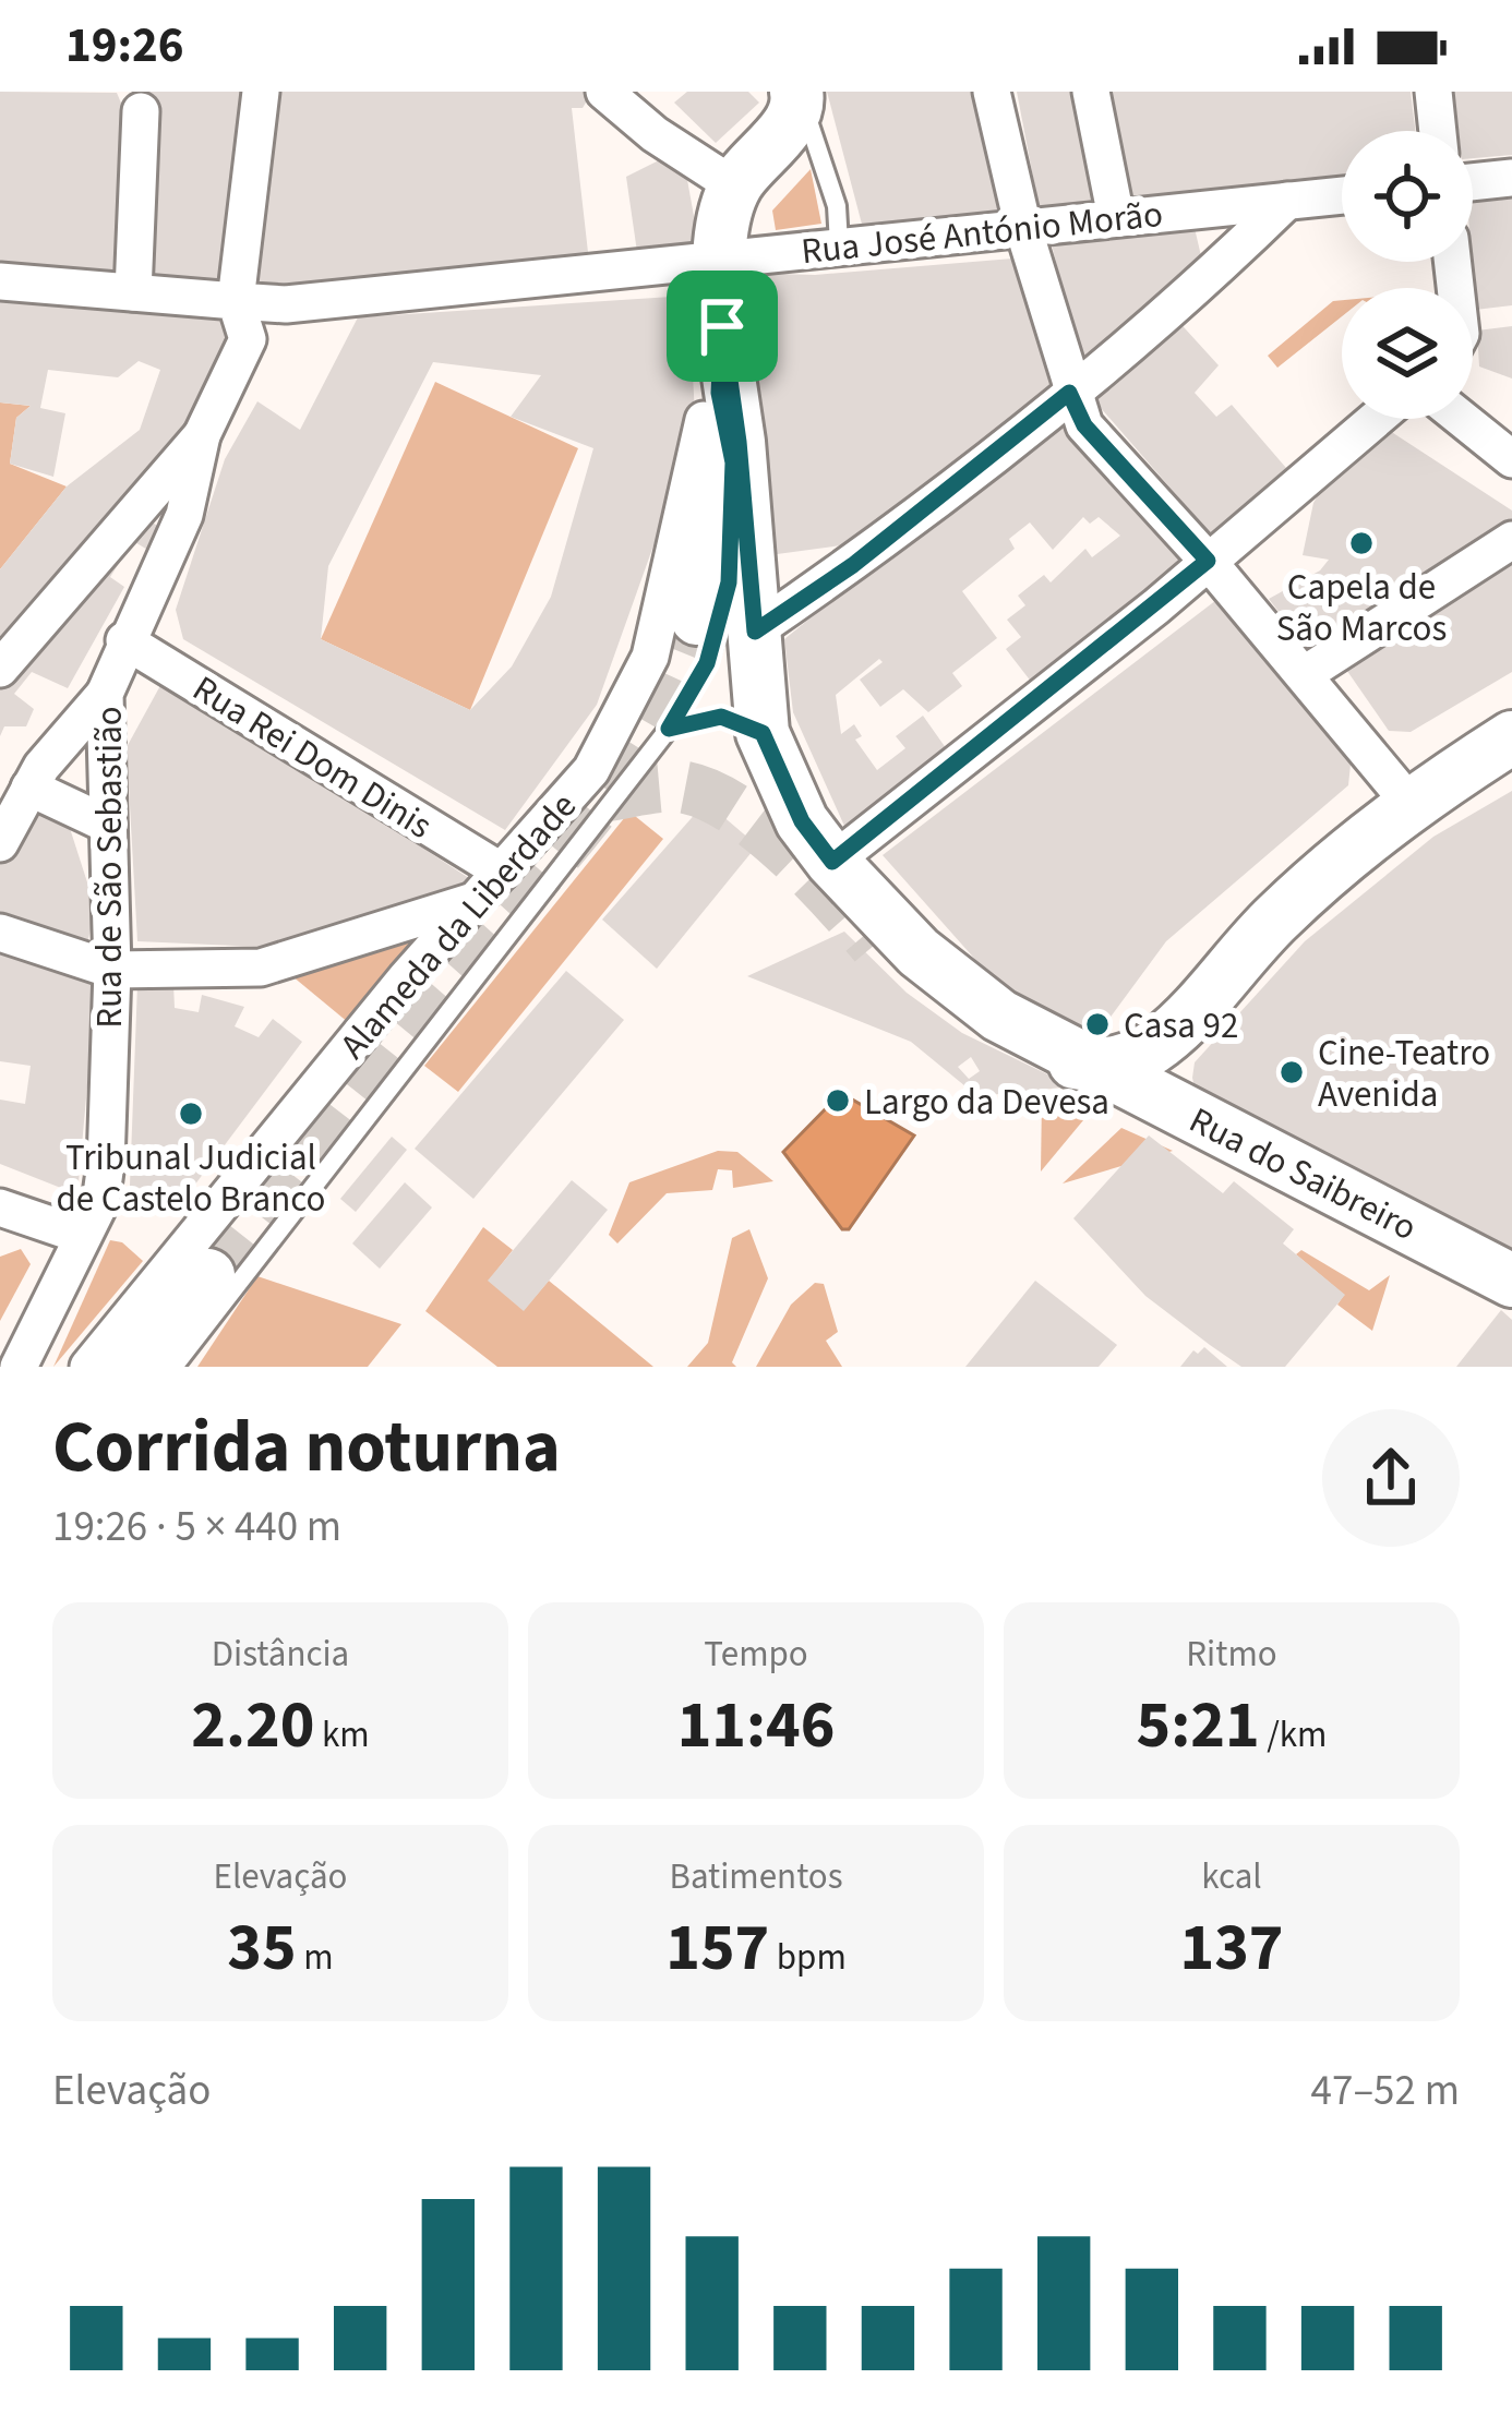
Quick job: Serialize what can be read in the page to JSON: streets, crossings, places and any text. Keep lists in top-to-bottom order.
{
  "streets": {
    "main road": ["Rua do Saibreiro"],
    "street": [
      "Rua José António Morão",
      "Rua Rei Dom Dinis",
      "Rua de São Sebastião",
      "Alameda da Liberdade"
    ]
  },
  "crossings": [
    ["Rua José António Morão", "Rua de São Sebastião"],
    ["Rua Rei Dom Dinis", "Rua de São Sebastião"],
    ["Rua Rei Dom Dinis", "Alameda da Liberdade"]
  ],
  "places": [
    "Capela de São Marcos",
    "Casa 92",
    "Cine-Teatro Avenida",
    "Largo da Devesa",
    "Tribunal Judicial de Castelo Branco"
  ],
  "page": {
    "status": "19:26",
    "heading": ["Corrida noturna", "19:26 · 5 × 440 m"],
    "stats": [
      ["Distância", "2.20 km"],
      ["Tempo", "11:46"],
      ["Ritmo", "5:21 /km"],
      ["Elevação", "35 m"],
      ["Batimentos", "157 bpm"],
      ["kcal", "137"]
    ],
    "chart": ["Elevação", "47–52 m"]
  }
}
